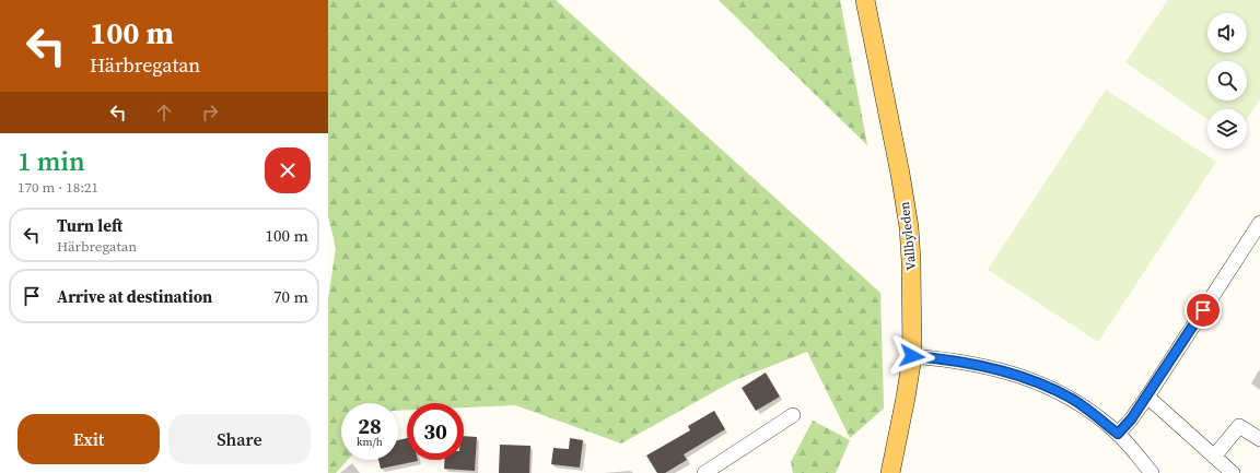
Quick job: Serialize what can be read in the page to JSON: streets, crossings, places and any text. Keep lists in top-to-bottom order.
{
  "streets": {
    "main road": ["Vallbyleden"]
  },
  "page": {
    "turn": ["100 m", "Härbregatan"],
    "heading": ["1 min", "170 m · 18:21"],
    "list": [
      {
        "name": "Turn left",
        "note": "Härbregatan",
        "value": "100 m"
      },
      {
        "name": "Arrive at destination",
        "value": "70 m"
      }
    ],
    "speed": "28 km/h",
    "limit": "30",
    "buttons": ["Exit", "Share"]
  }
}
